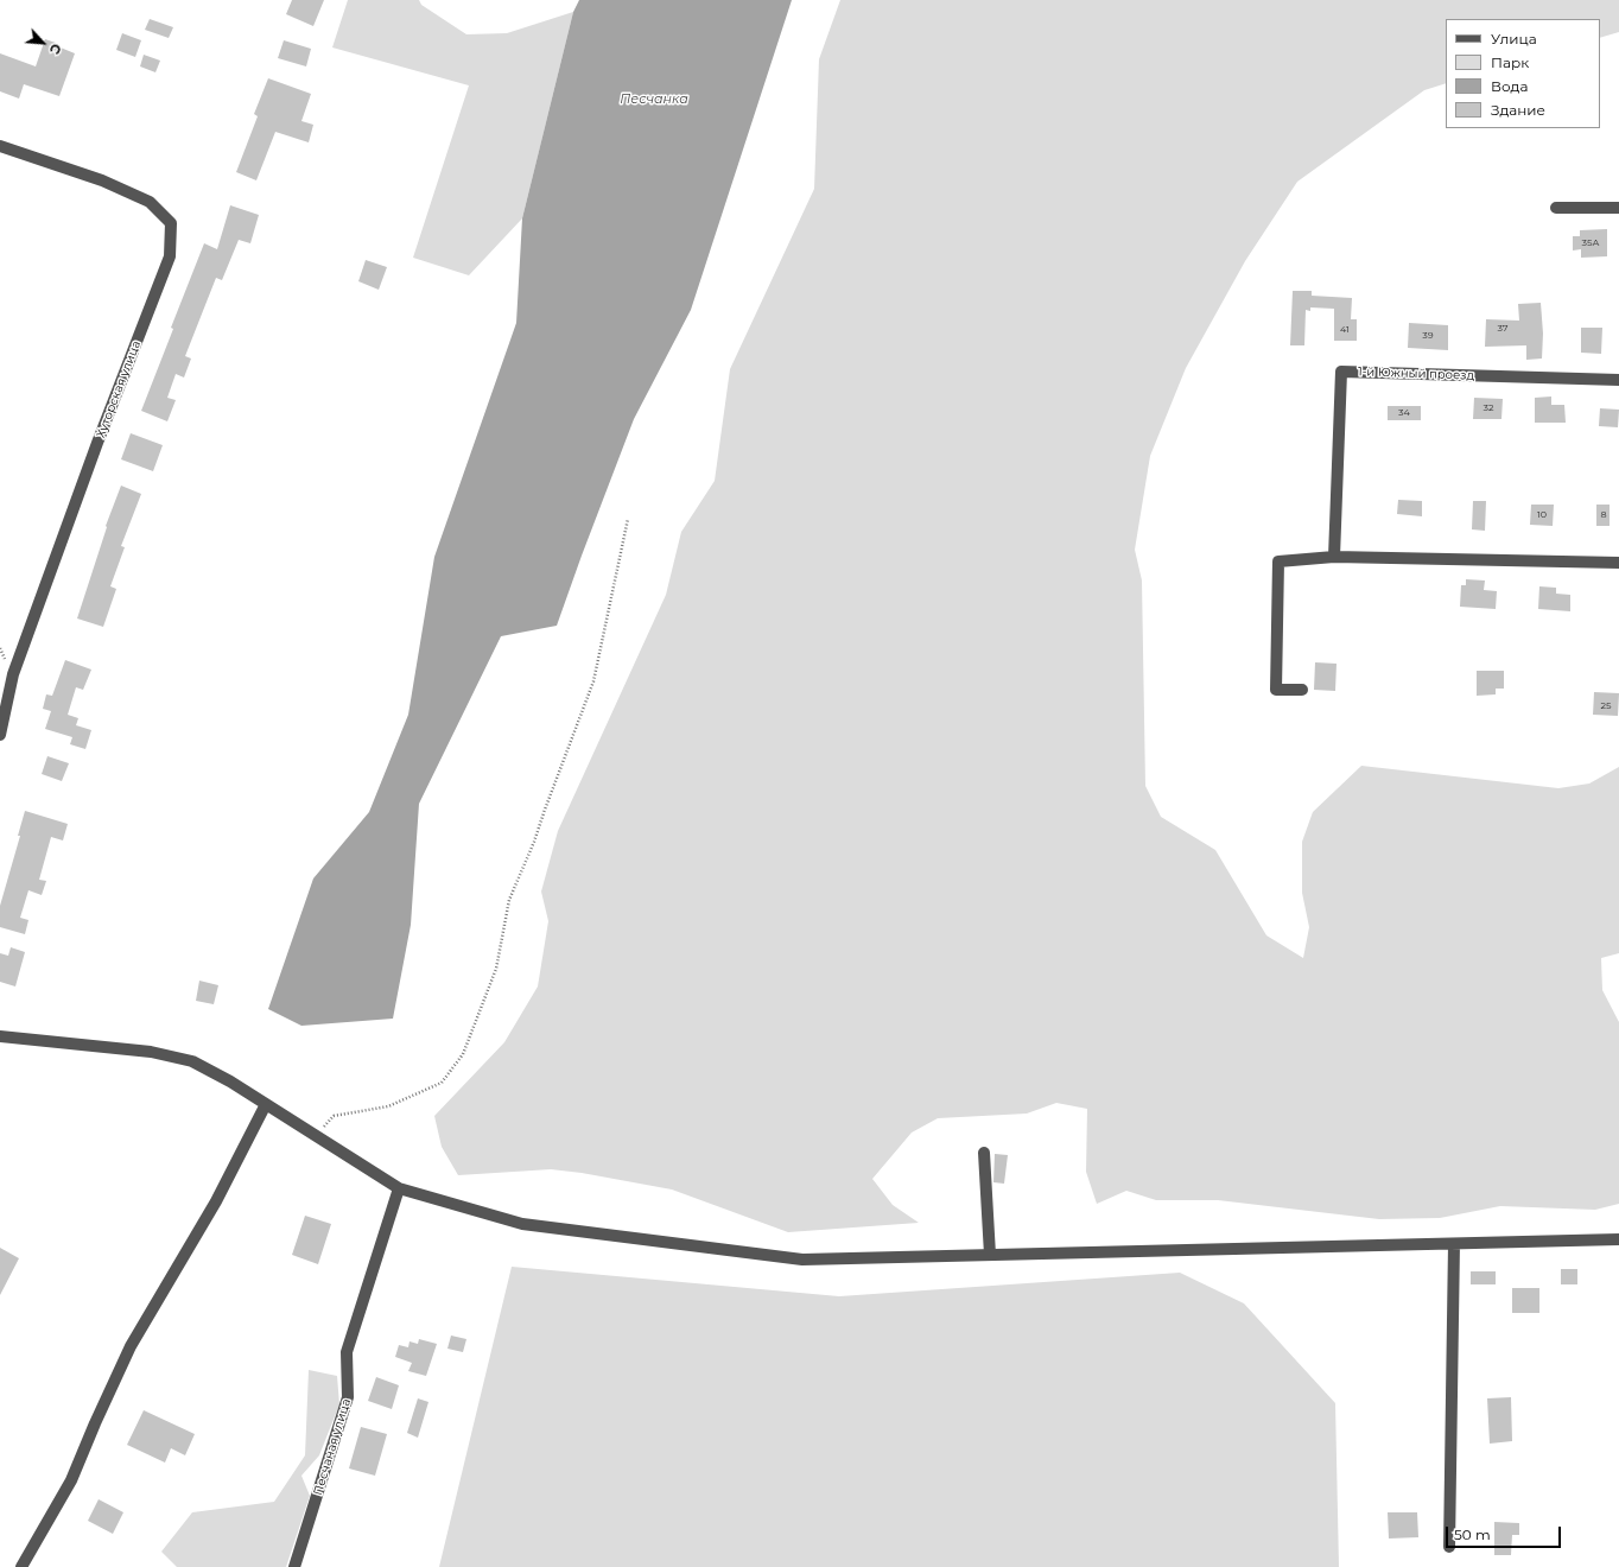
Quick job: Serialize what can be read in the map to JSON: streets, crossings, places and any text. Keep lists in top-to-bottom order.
{
  "streets": {
    "street": ["1-й Южный проезд", "Хуторская улица", "Песчаная улица"]
  },
  "water": ["Песчанка"],
  "house_numbers": [
    "35А",
    "37",
    "41",
    "39",
    "32",
    "34",
    "10",
    "8",
    "25"
  ],
  "legend": [
    "Улица",
    "Парк",
    "Вода",
    "Здание"
  ],
  "scale_bar": "50 m",
  "north": "bottom right"
}
